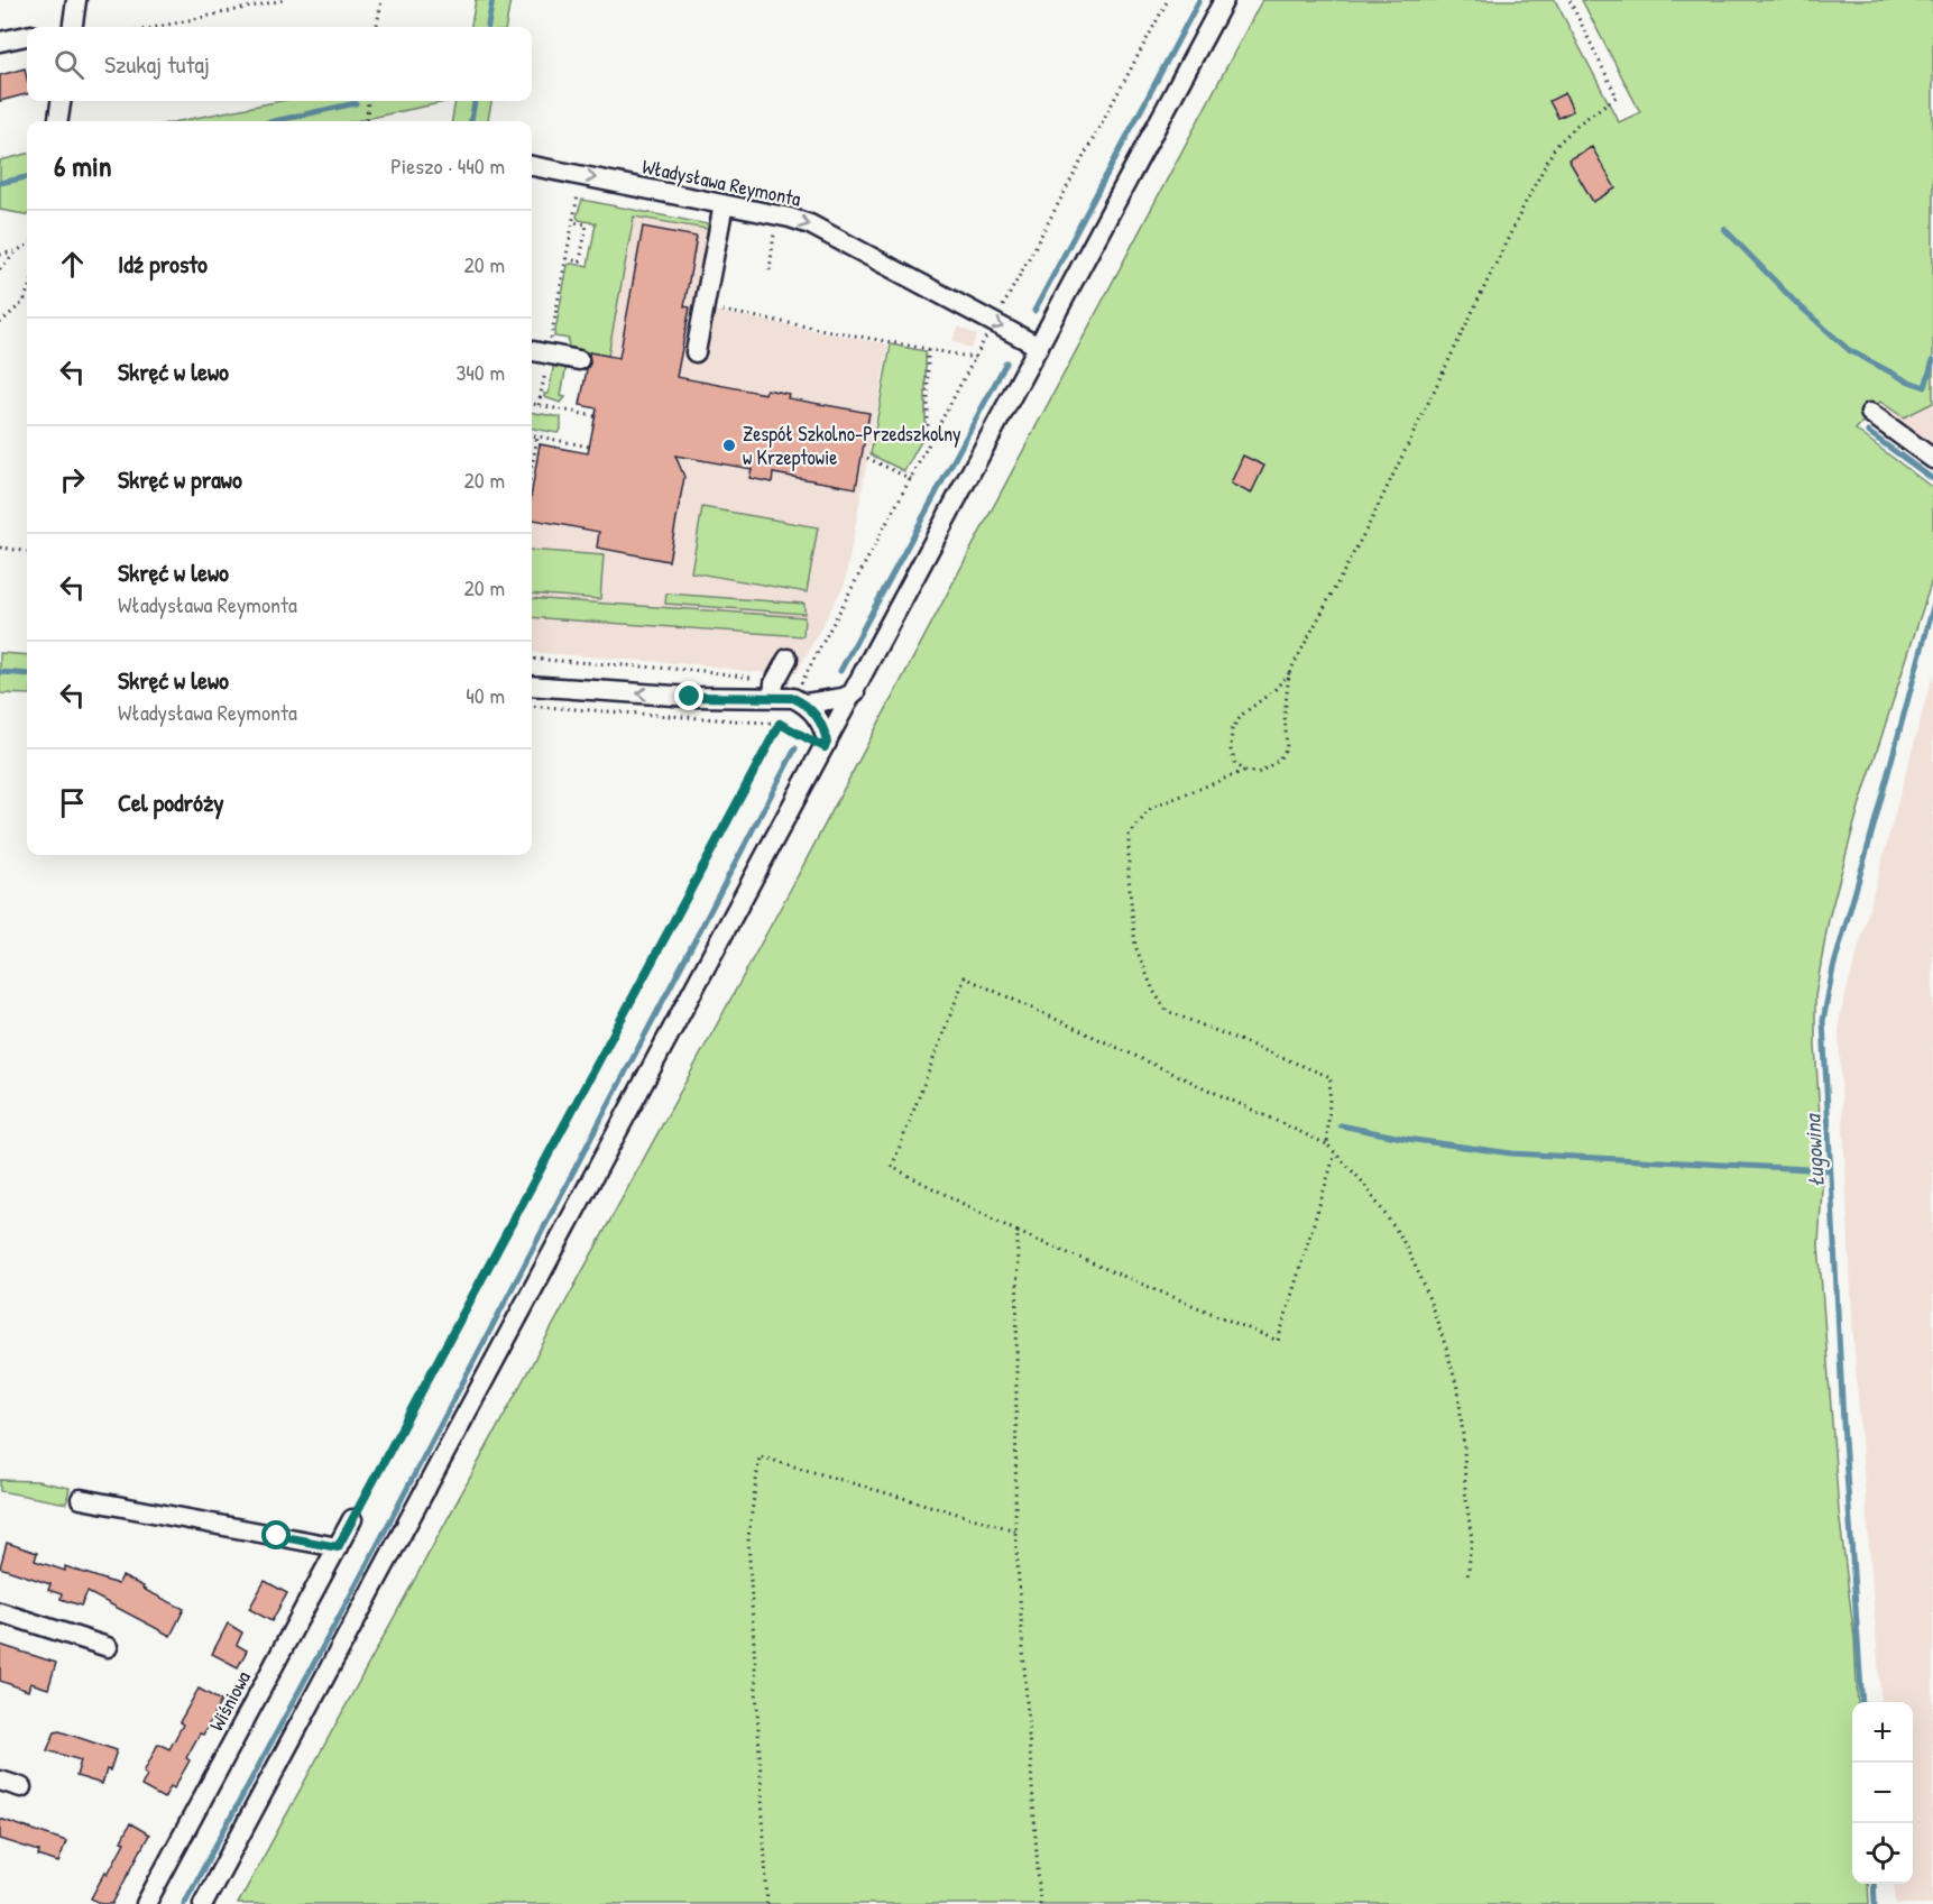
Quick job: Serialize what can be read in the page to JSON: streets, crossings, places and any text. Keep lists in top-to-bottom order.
{
  "streets": {
    "street": ["Władysława Reymonta", "Wiśniowa"]
  },
  "one_way": ["Władysława Reymonta"],
  "water": ["Ługowina"],
  "places": ["Zespół Szkolno-Przedszkolny w Krzeptowie"],
  "page": {
    "search": "Szukaj tutaj",
    "heading": ["6 min", "Pieszo · 440 m"],
    "list": [
      ["Idź prosto", "20 m"],
      ["Skręć w lewo", "340 m"],
      ["Skręć w prawo", "20 m"],
      ["Skręć w lewo", "Władysława Reymonta", "20 m"],
      ["Skręć w lewo", "Władysława Reymonta", "40 m"],
      "Cel podróży"
    ],
    "map_buttons": ["+", "−"]
  }
}
